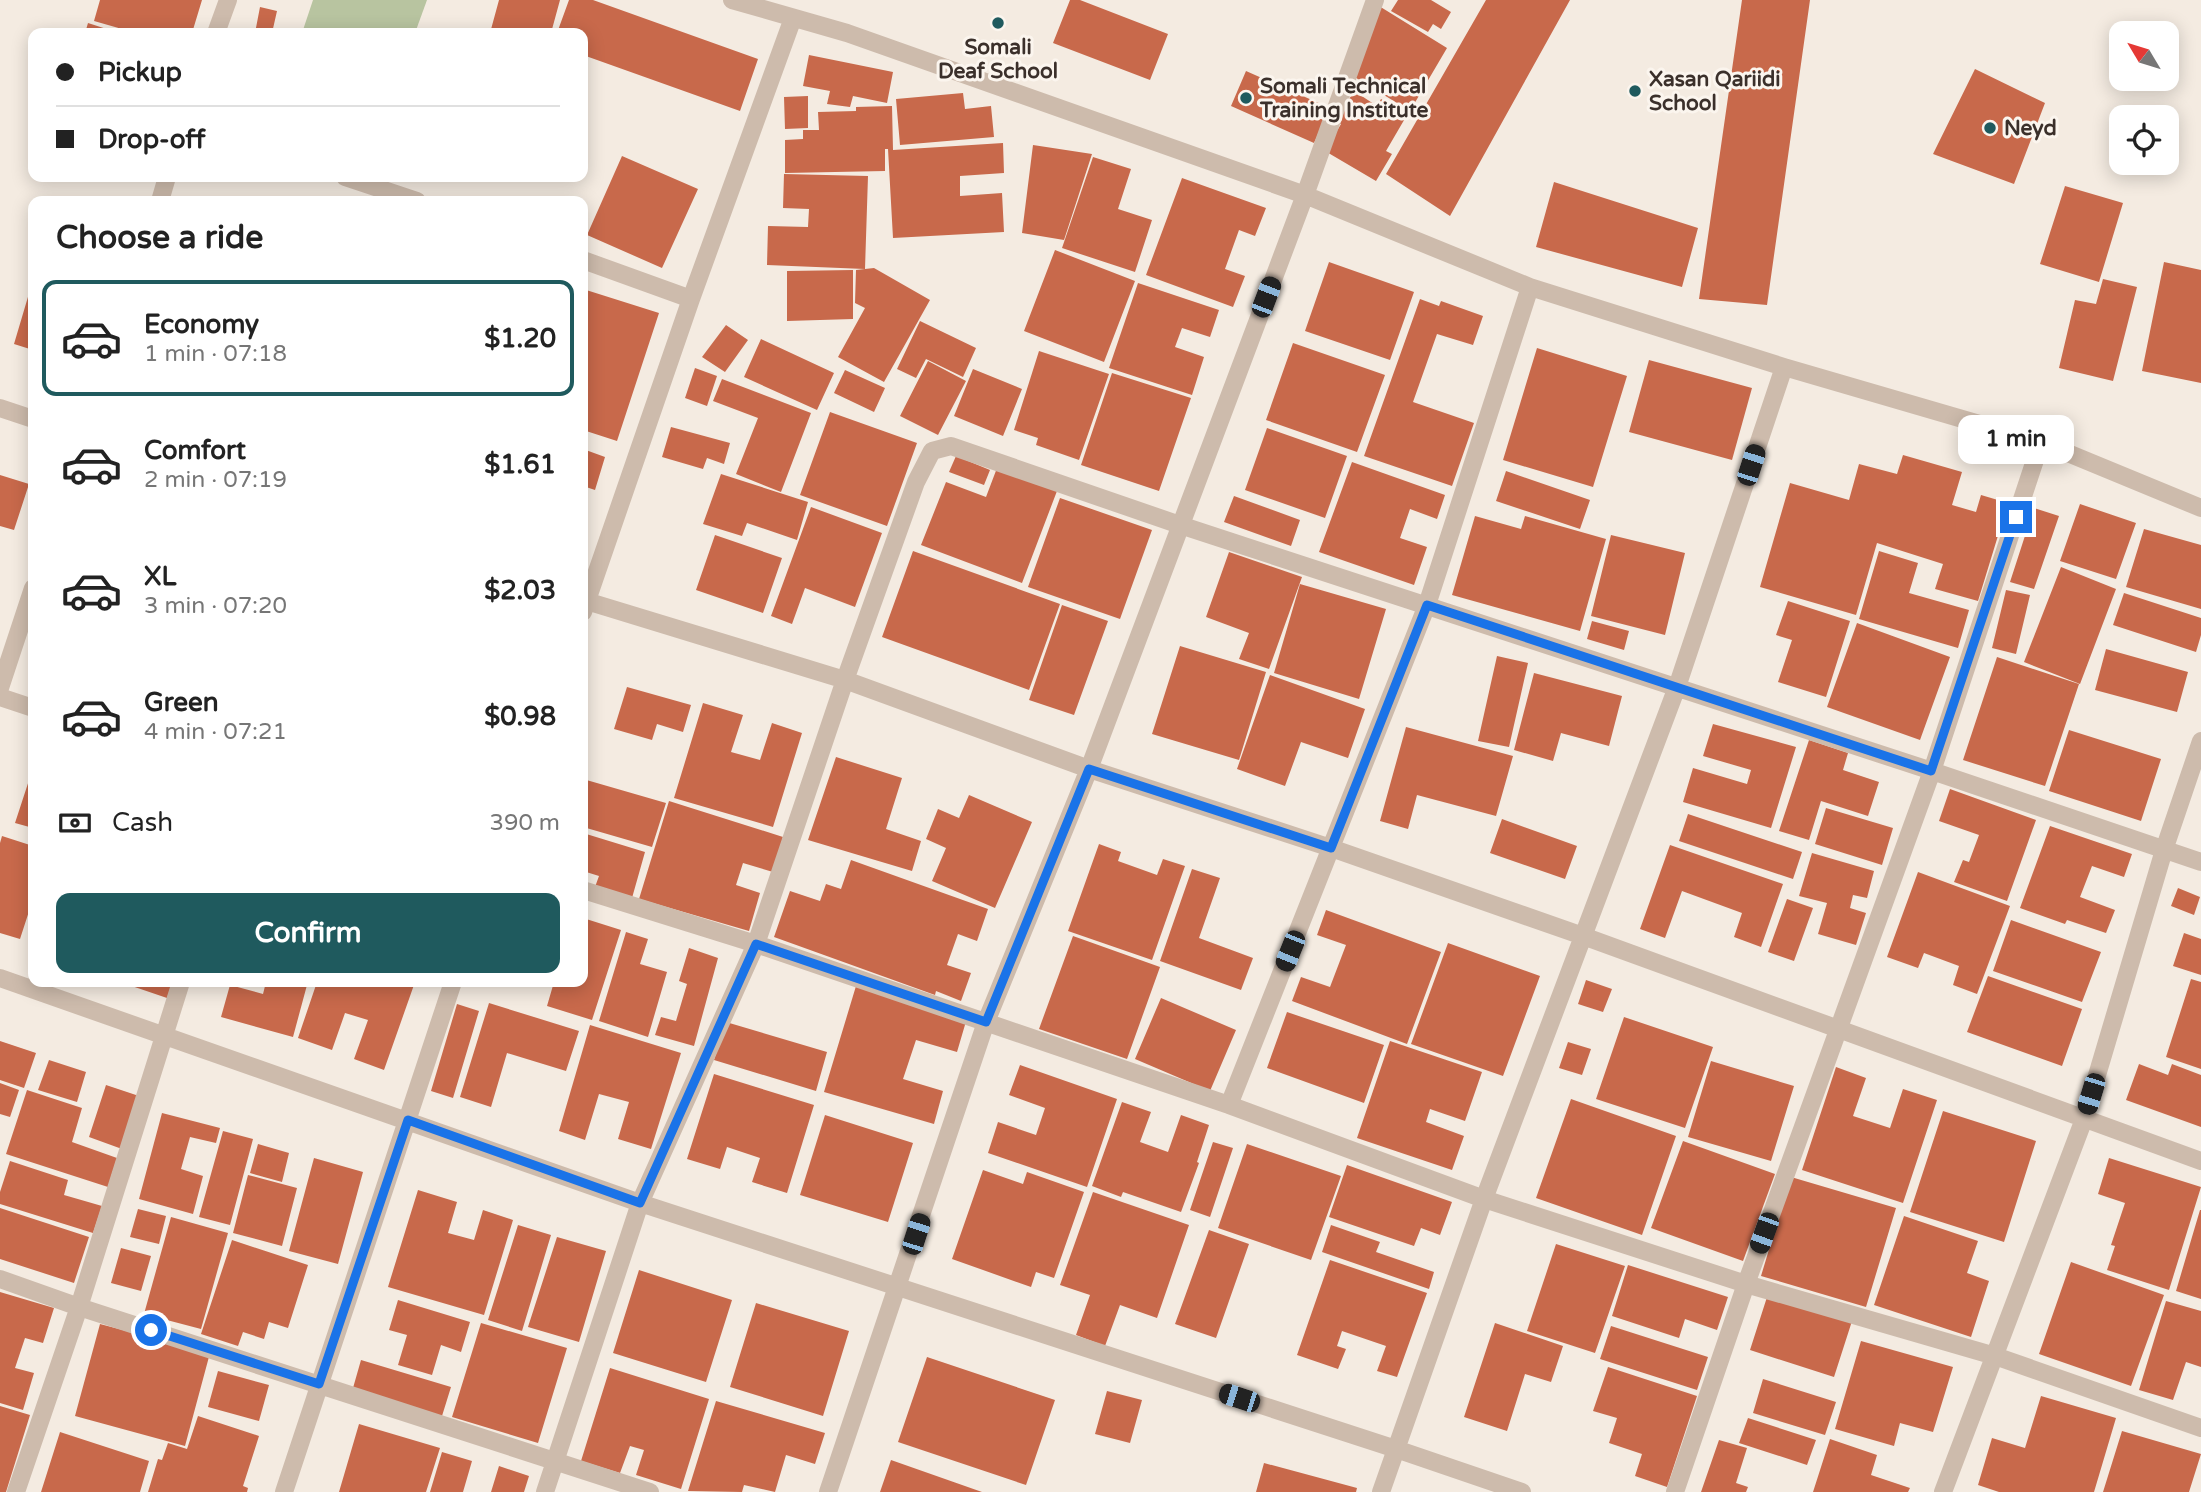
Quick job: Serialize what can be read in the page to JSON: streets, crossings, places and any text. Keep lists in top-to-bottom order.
{
  "places": [
    "Somali Deaf School",
    "Xasan Qariidi School",
    "Somali Technical Training Institute",
    "Neyd"
  ],
  "north": "top left",
  "page": {
    "banner": ["Pickup", "Drop-off"],
    "heading": "Choose a ride",
    "list": [
      {
        "name": "Economy",
        "note": "1 min · 07:18",
        "value": "$1.20"
      },
      {
        "name": "Comfort",
        "note": "2 min · 07:19",
        "value": "$1.61"
      },
      {
        "name": "XL",
        "note": "3 min · 07:20",
        "value": "$2.03"
      },
      {
        "name": "Green",
        "note": "4 min · 07:21",
        "value": "$0.98"
      }
    ],
    "bubble": "1 min",
    "pay": ["Cash", "390 m"],
    "buttons": "Confirm"
  }
}
